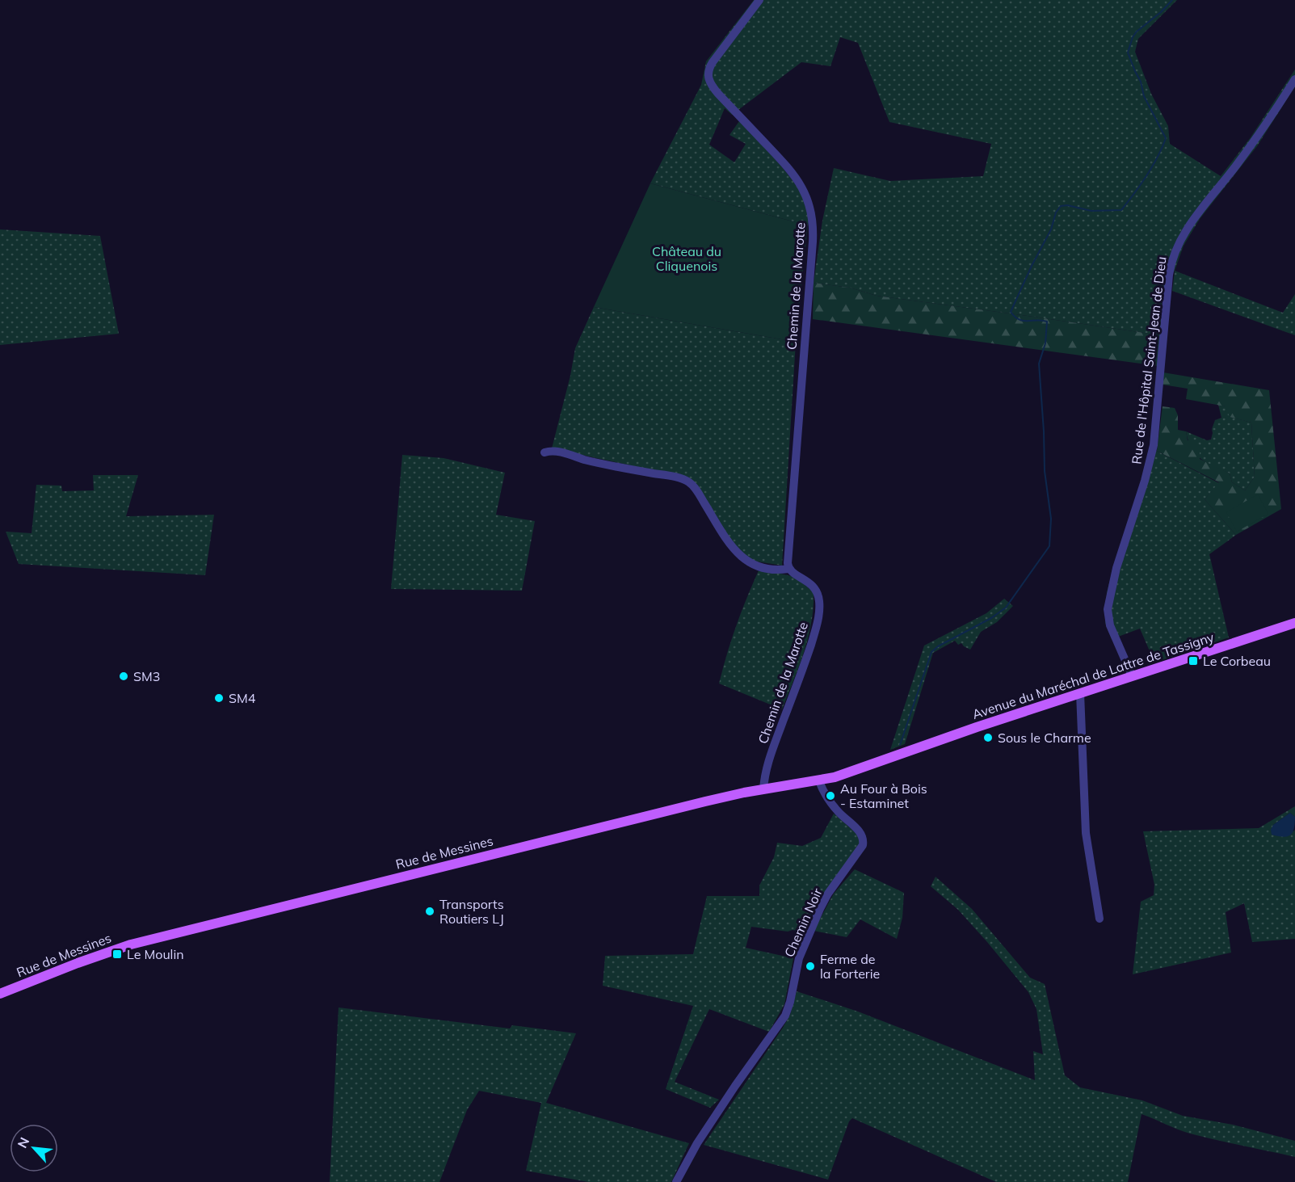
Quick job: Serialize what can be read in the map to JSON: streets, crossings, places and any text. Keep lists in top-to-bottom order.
{
  "streets": {
    "main road": ["Avenue du Maréchal de Lattre de Tassigny", "Rue de Messines"],
    "street": ["Chemin de la Marotte", "Rue de l'Hôpital Saint-Jean de Dieu", "Chemin Noir"]
  },
  "crossings": [
    ["Chemin de la Marotte", "Rue de Messines"],
    ["Rue de l'Hôpital Saint-Jean de Dieu", "Avenue du Maréchal de Lattre de Tassigny"],
    ["Avenue du Maréchal de Lattre de Tassigny", "Rue de Messines"],
    ["Rue de Messines", "Chemin Noir"]
  ],
  "parks": ["Château du Cliquenois"],
  "places": {
    "transit": ["Le Corbeau", "Le Moulin"],
    "other": [
      "SM3",
      "SM4",
      "Sous le Charme",
      "Au Four à Bois - Estaminet",
      "Transports Routiers LJ",
      "Ferme de la Forterie"
    ]
  },
  "north": "top left"
}
